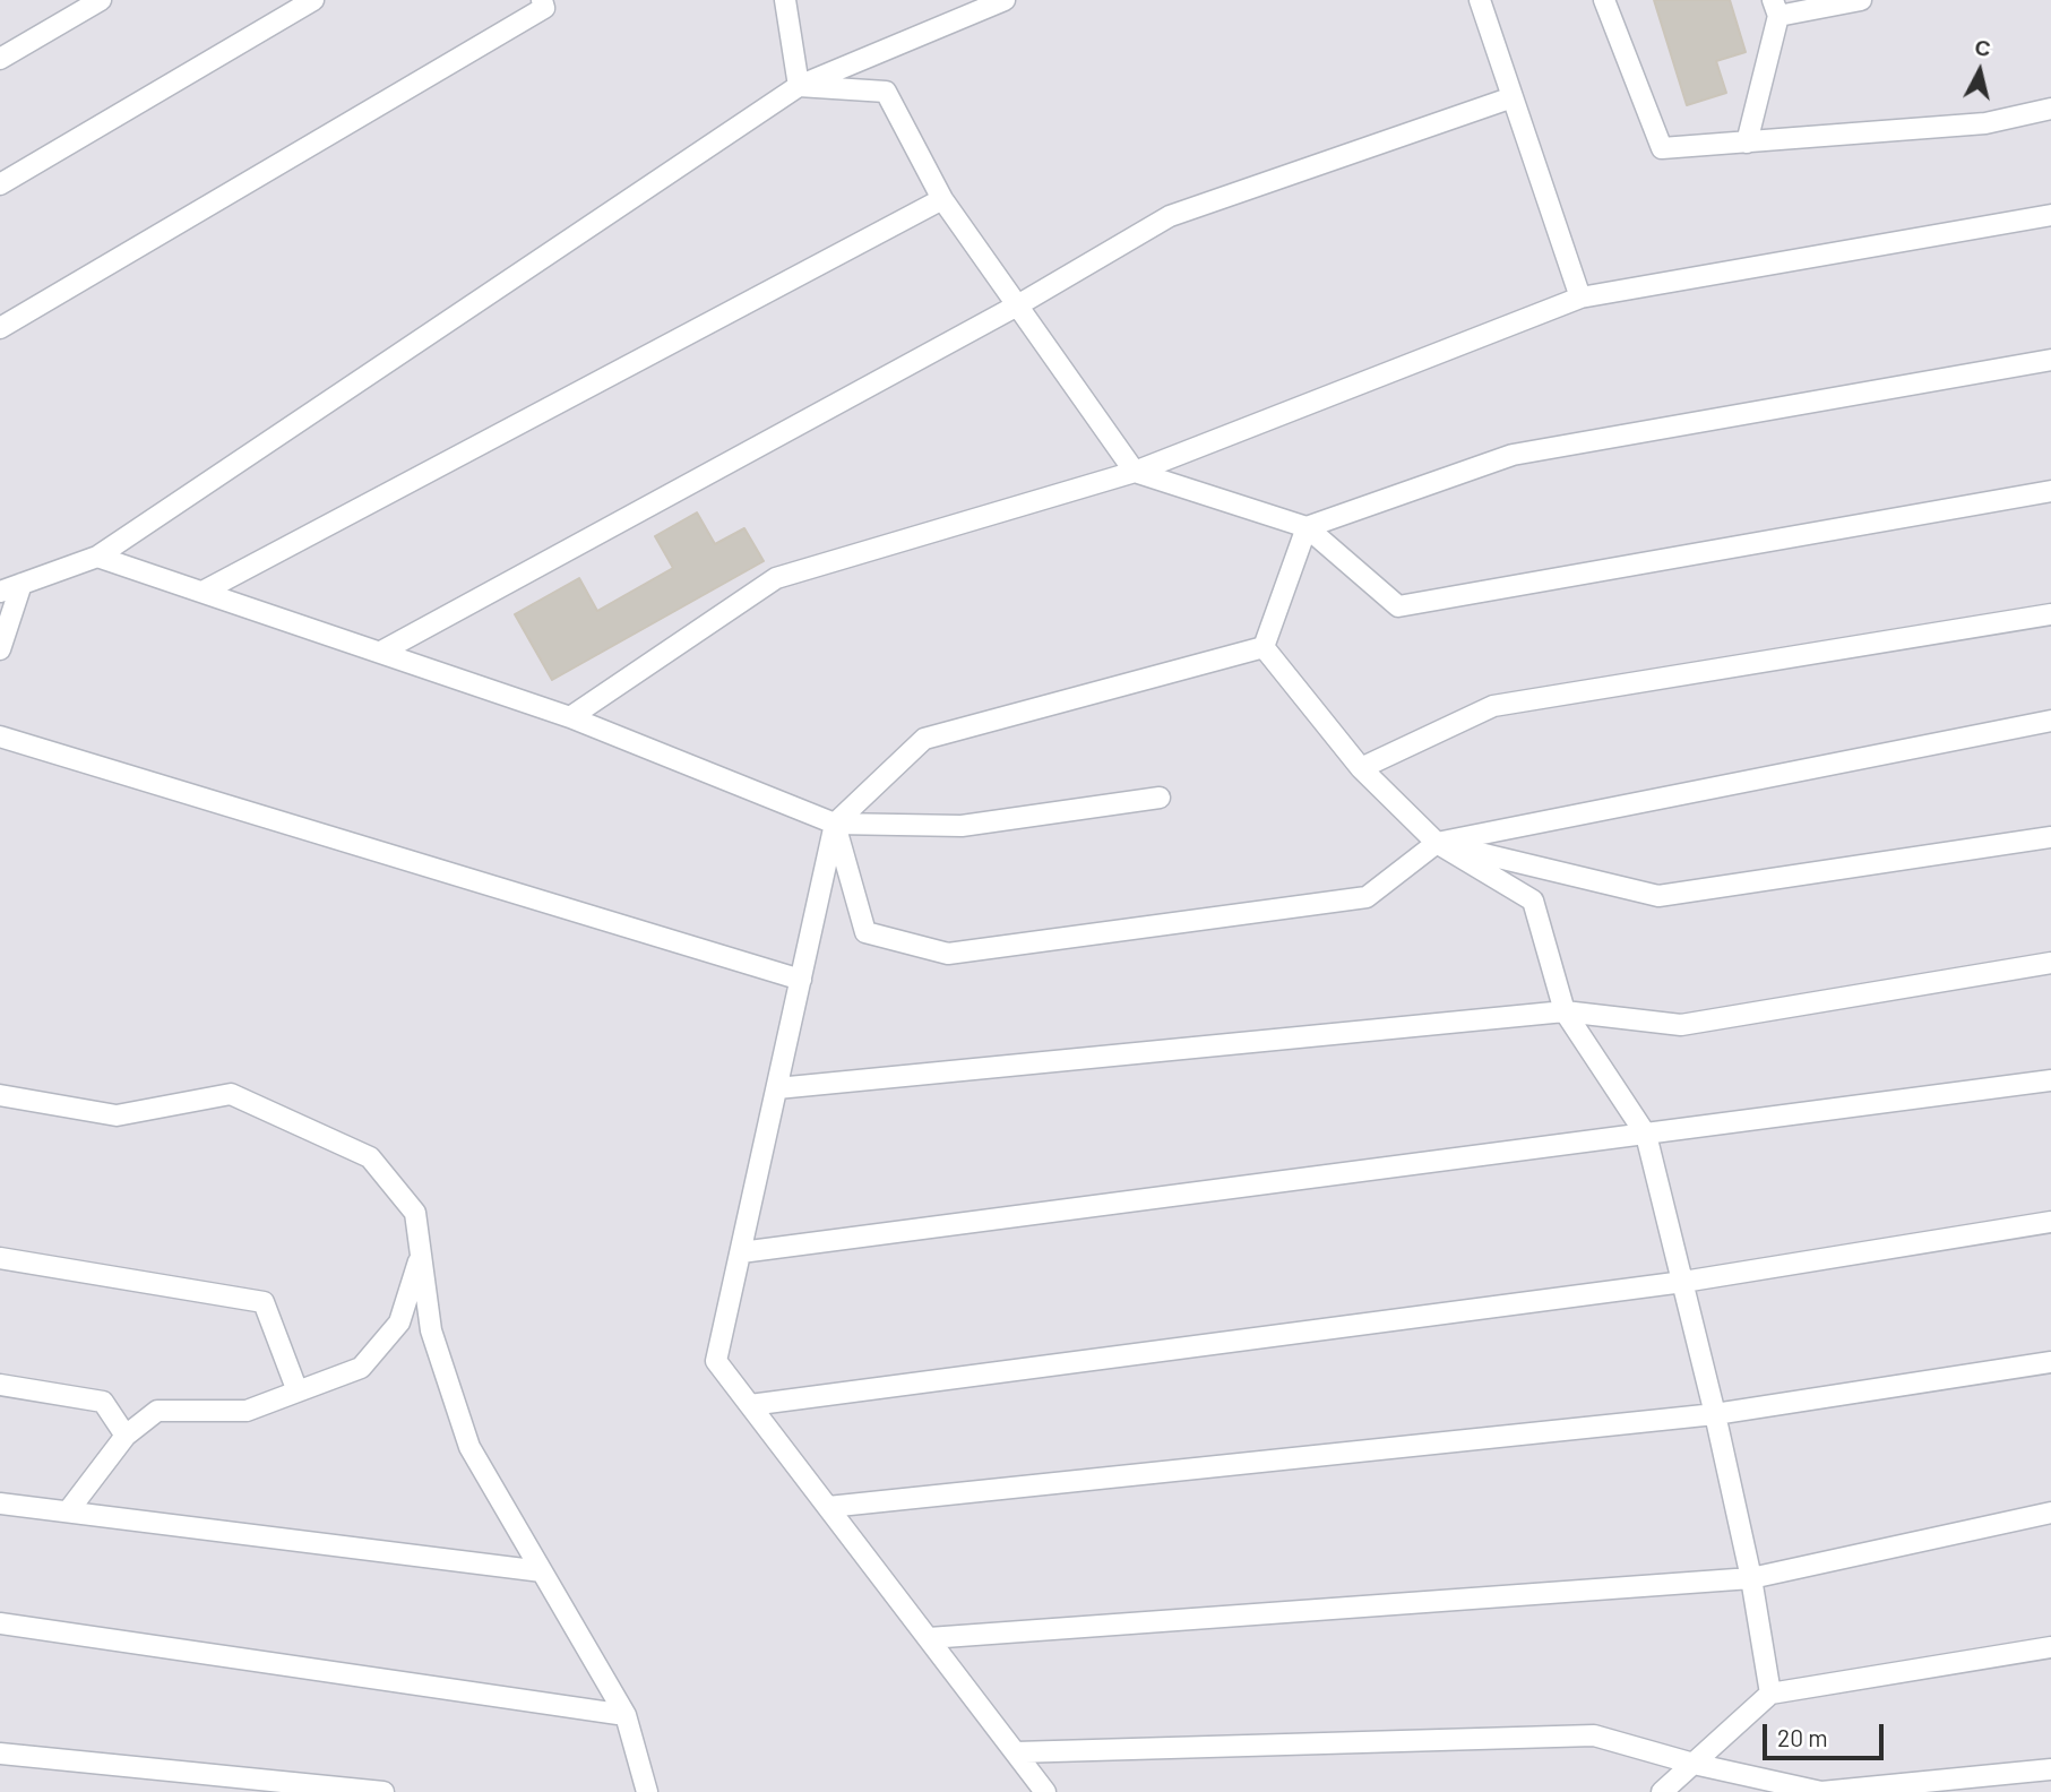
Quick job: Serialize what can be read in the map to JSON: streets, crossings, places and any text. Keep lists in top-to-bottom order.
{
  "scale_bar": "20 m",
  "north": "top"
}
